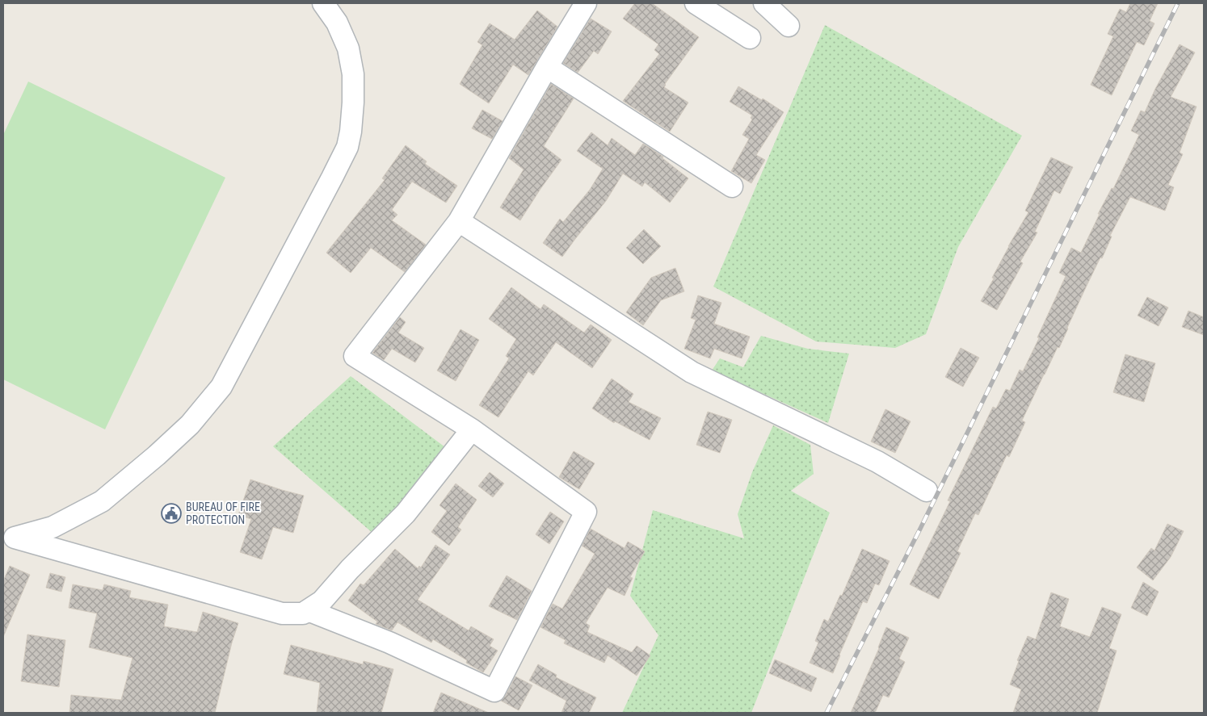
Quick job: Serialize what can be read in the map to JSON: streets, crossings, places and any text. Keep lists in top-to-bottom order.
{
  "places": {
    "public building": ["BUREAU OF FIRE PROTECTION"]
  }
}
